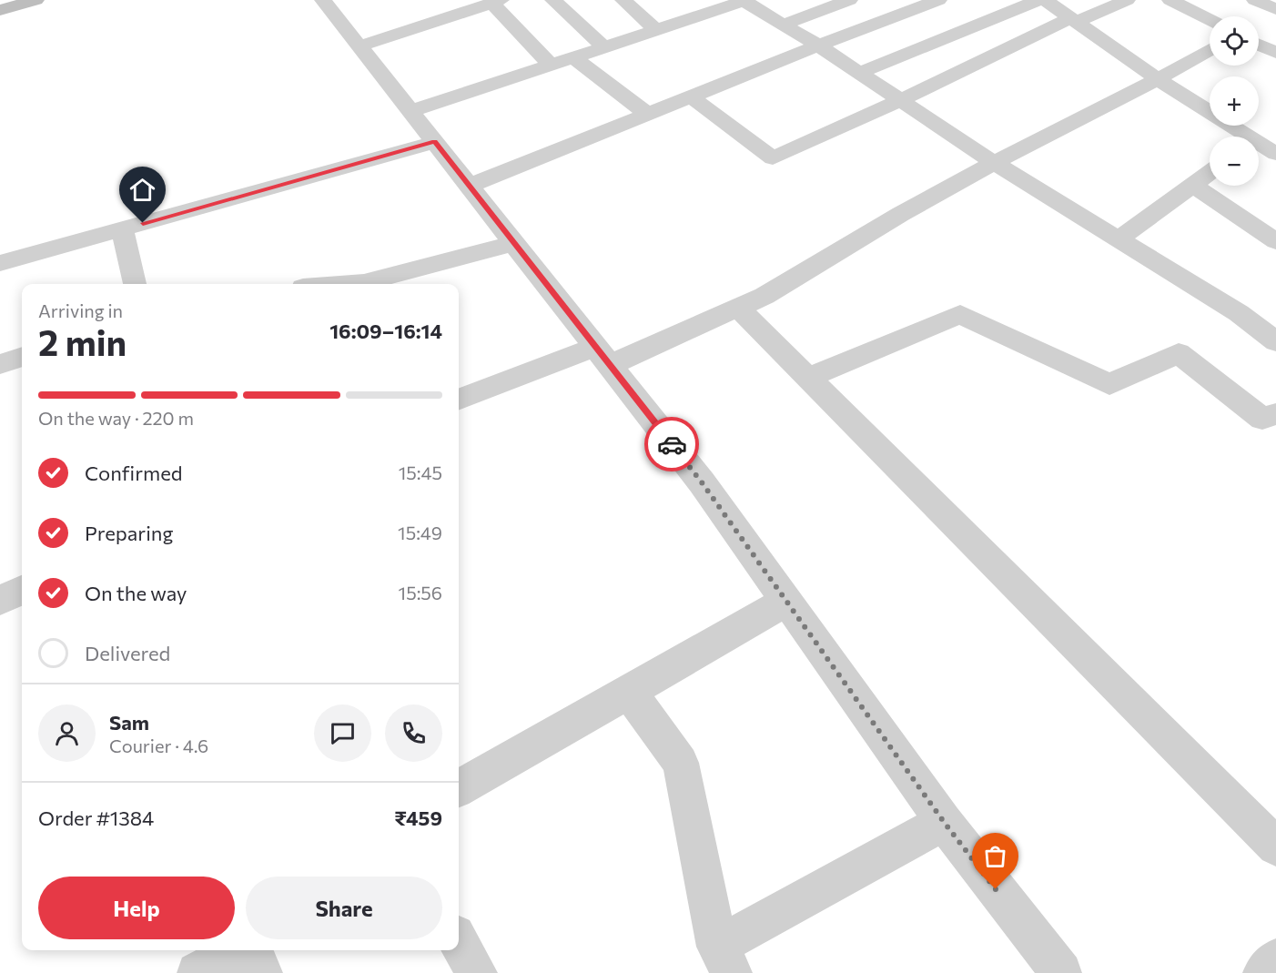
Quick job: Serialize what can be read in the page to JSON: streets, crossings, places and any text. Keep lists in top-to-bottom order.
{
  "page": {
    "map_buttons": ["+", "−"],
    "heading": ["2 min", "Arriving in", "16:09–16:14"],
    "panel": [
      "Sam",
      "Courier · 4.6",
      "Order #1384",
      "₹459"
    ],
    "bar": "On the way · 220 m",
    "list": [
      ["Confirmed", "15:45"],
      ["Preparing", "15:49"],
      ["On the way", "15:56"],
      "Delivered"
    ],
    "buttons": ["Help", "Share"]
  }
}
